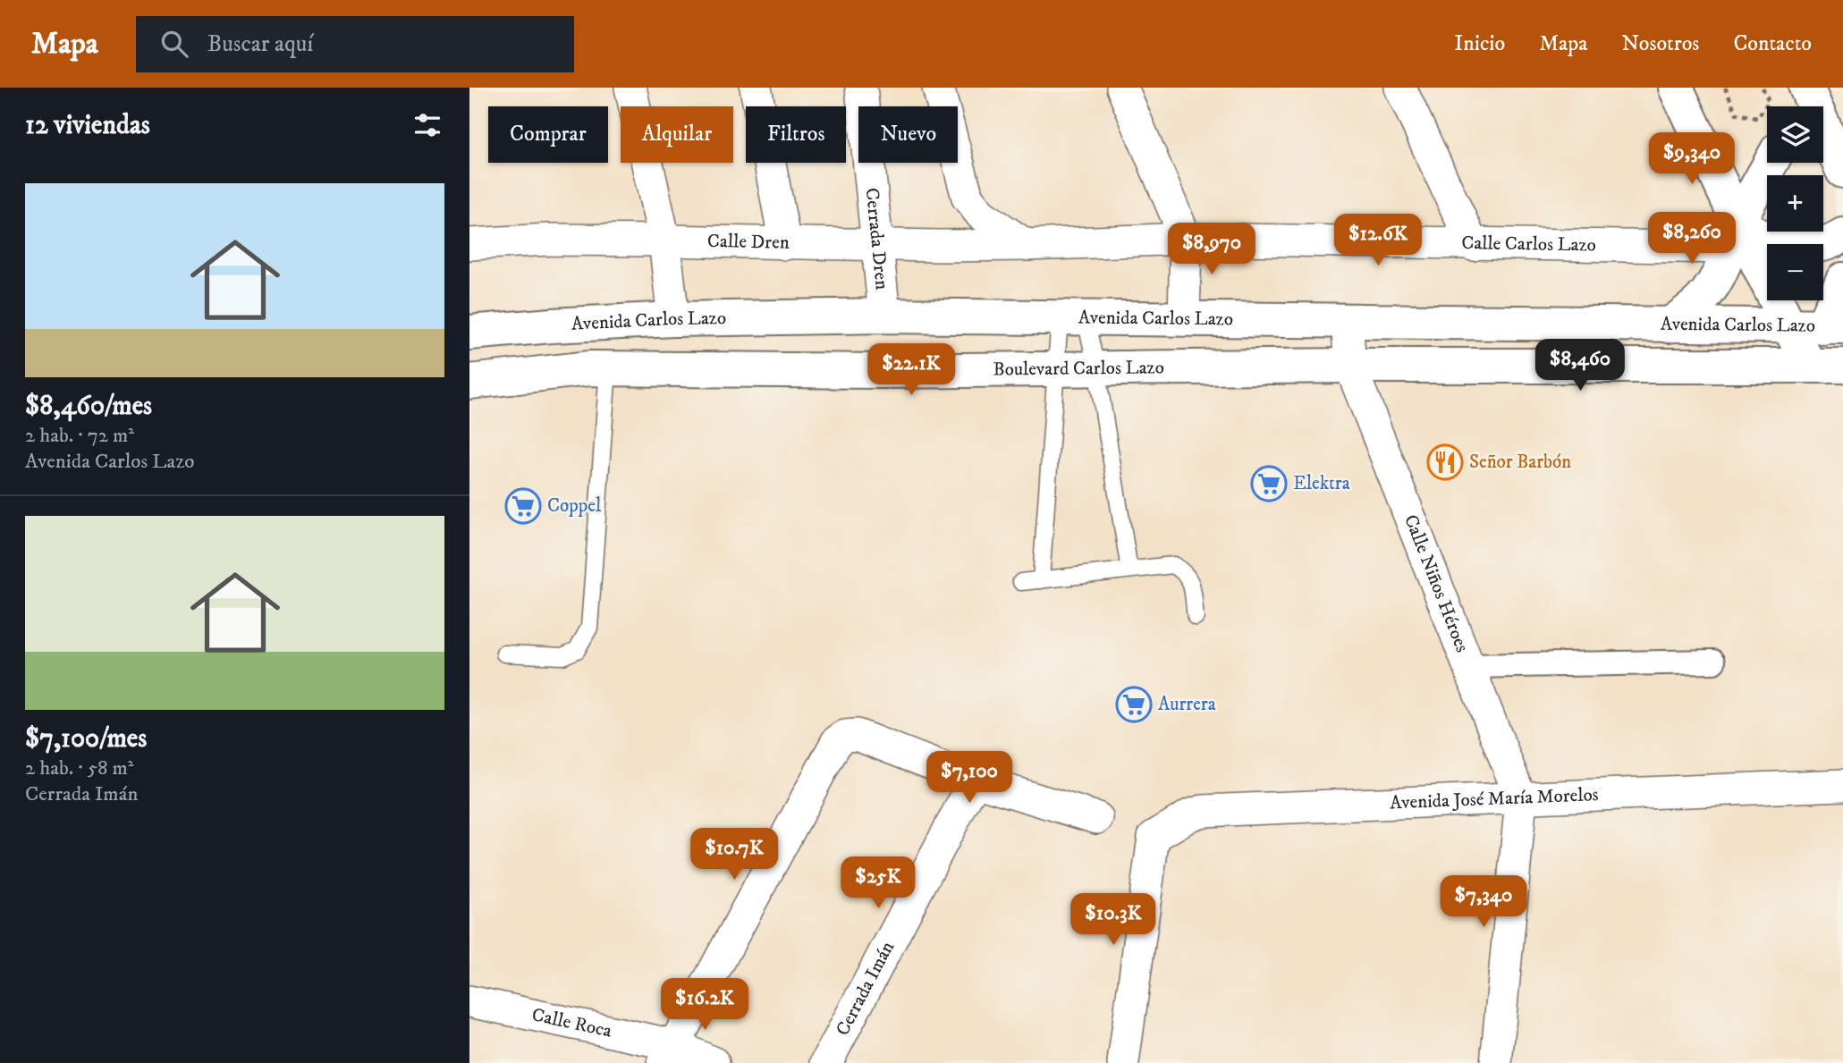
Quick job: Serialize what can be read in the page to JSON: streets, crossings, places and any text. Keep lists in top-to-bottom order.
{
  "streets": {
    "main road": ["Avenida Carlos Lazo", "Boulevard Carlos Lazo"],
    "street": [
      "Cerrada Dren",
      "Calle Dren",
      "Calle Carlos Lazo",
      "Calle Niños Héroes",
      "Avenida José María Morelos",
      "Cerrada Imán",
      "Calle Roca"
    ]
  },
  "crossings": [
    ["Cerrada Dren", "Calle Dren"],
    ["Cerrada Dren", "Avenida Carlos Lazo"],
    ["Calle Dren", "Calle Carlos Lazo"],
    ["Avenida Carlos Lazo", "Boulevard Carlos Lazo"],
    ["Avenida Carlos Lazo", "Calle Niños Héroes"],
    ["Boulevard Carlos Lazo", "Calle Niños Héroes"],
    ["Calle Niños Héroes", "Avenida José María Morelos"]
  ],
  "places": {
    "restaurant": ["Señor Barbón"],
    "supermarket": ["Elektra", "Coppel", "Aurrera"]
  },
  "page": {
    "header": "Mapa",
    "search": "Buscar aquí",
    "nav": [
      "Inicio",
      "Mapa",
      "Nosotros",
      "Contacto"
    ],
    "heading": "12 viviendas",
    "map_buttons": ["+", "−"],
    "chip": [
      "Comprar",
      "Alquilar",
      "Filtros",
      "Nuevo"
    ],
    "price": [
      "$9,340",
      "$8,260",
      "$12.6K",
      "$8,970",
      "$8,460",
      "$22.1K",
      "$7,100",
      "$10.7K",
      "$25K",
      "$7,340",
      "$10.3K",
      "$16.2K"
    ],
    "list": [
      {
        "name": "$8,460/mes",
        "note": "2 hab. · 72 m² · Avenida Carlos Lazo"
      },
      {
        "name": "$7,100/mes",
        "note": "2 hab. · 58 m² · Cerrada Imán"
      }
    ]
  }
}
